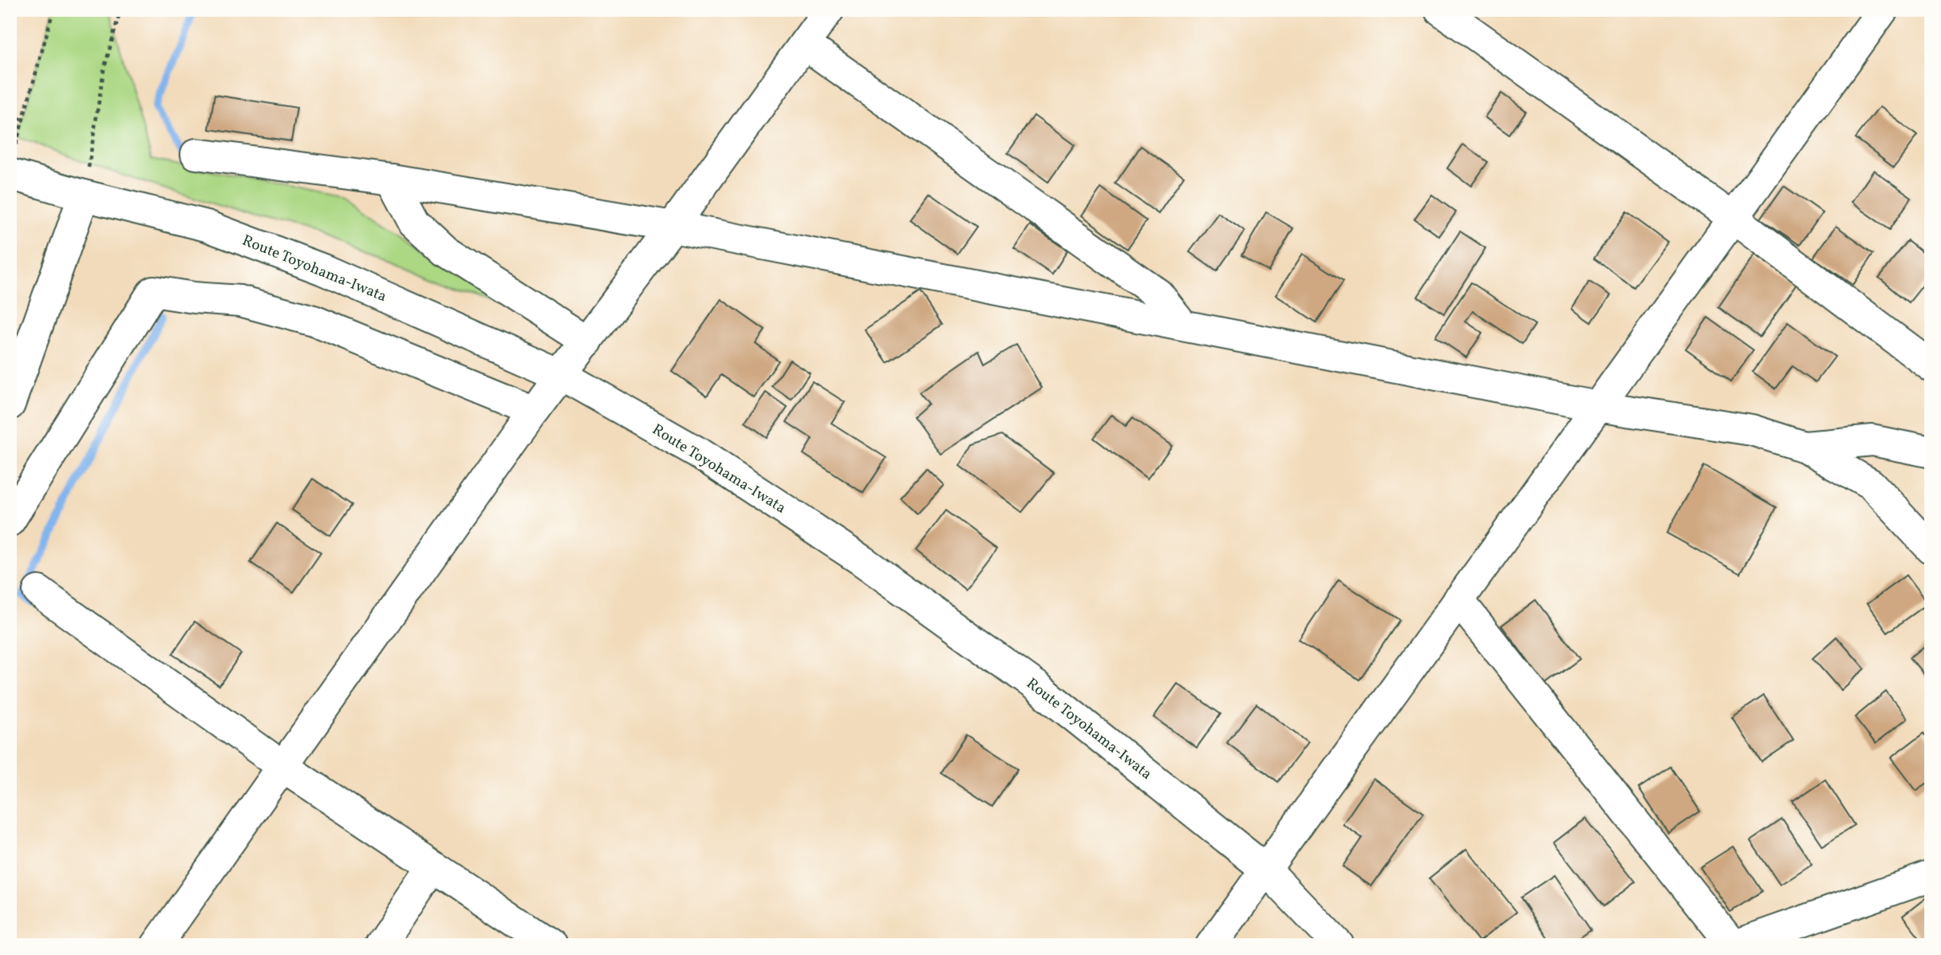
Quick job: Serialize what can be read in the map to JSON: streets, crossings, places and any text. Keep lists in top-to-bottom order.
{
  "streets": {
    "street": ["Route Toyohama-Iwata"]
  }
}
